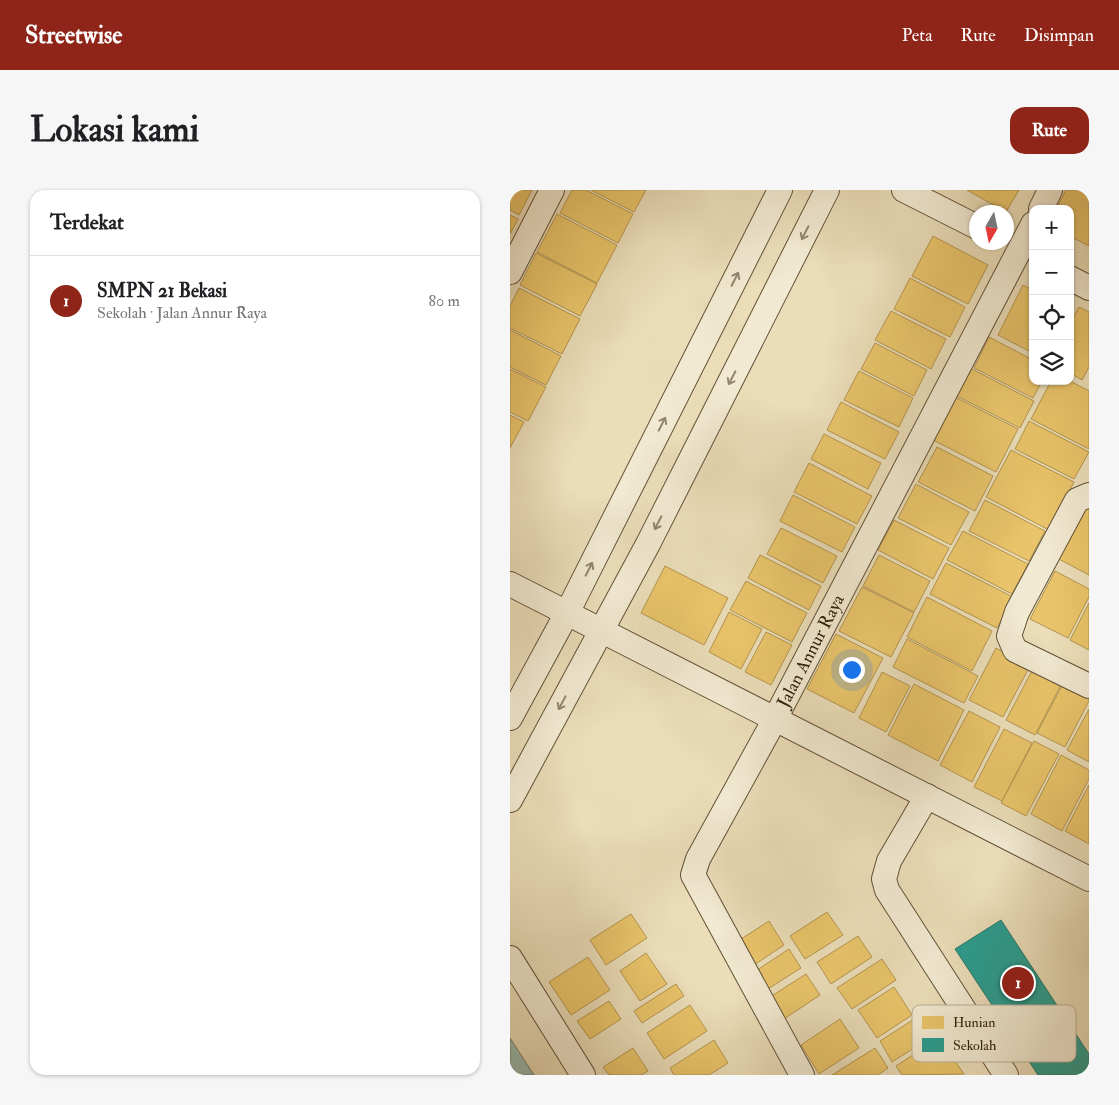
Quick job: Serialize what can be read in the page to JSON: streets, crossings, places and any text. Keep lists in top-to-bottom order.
{
  "streets": {
    "street": ["Jalan Annur Raya"]
  },
  "legend": ["Hunian", "Sekolah"],
  "north": "bottom",
  "page": {
    "header": "Streetwise",
    "nav": ["Peta", "Rute", "Disimpan"],
    "buttons": "Rute",
    "title": "Lokasi kami",
    "heading": "Terdekat",
    "map_buttons": ["+", "−"],
    "list": [
      {
        "mark": "1",
        "name": "SMPN 21 Bekasi",
        "note": "Sekolah · Jalan Annur Raya",
        "value": "80 m"
      }
    ],
    "pins": "1"
  }
}
